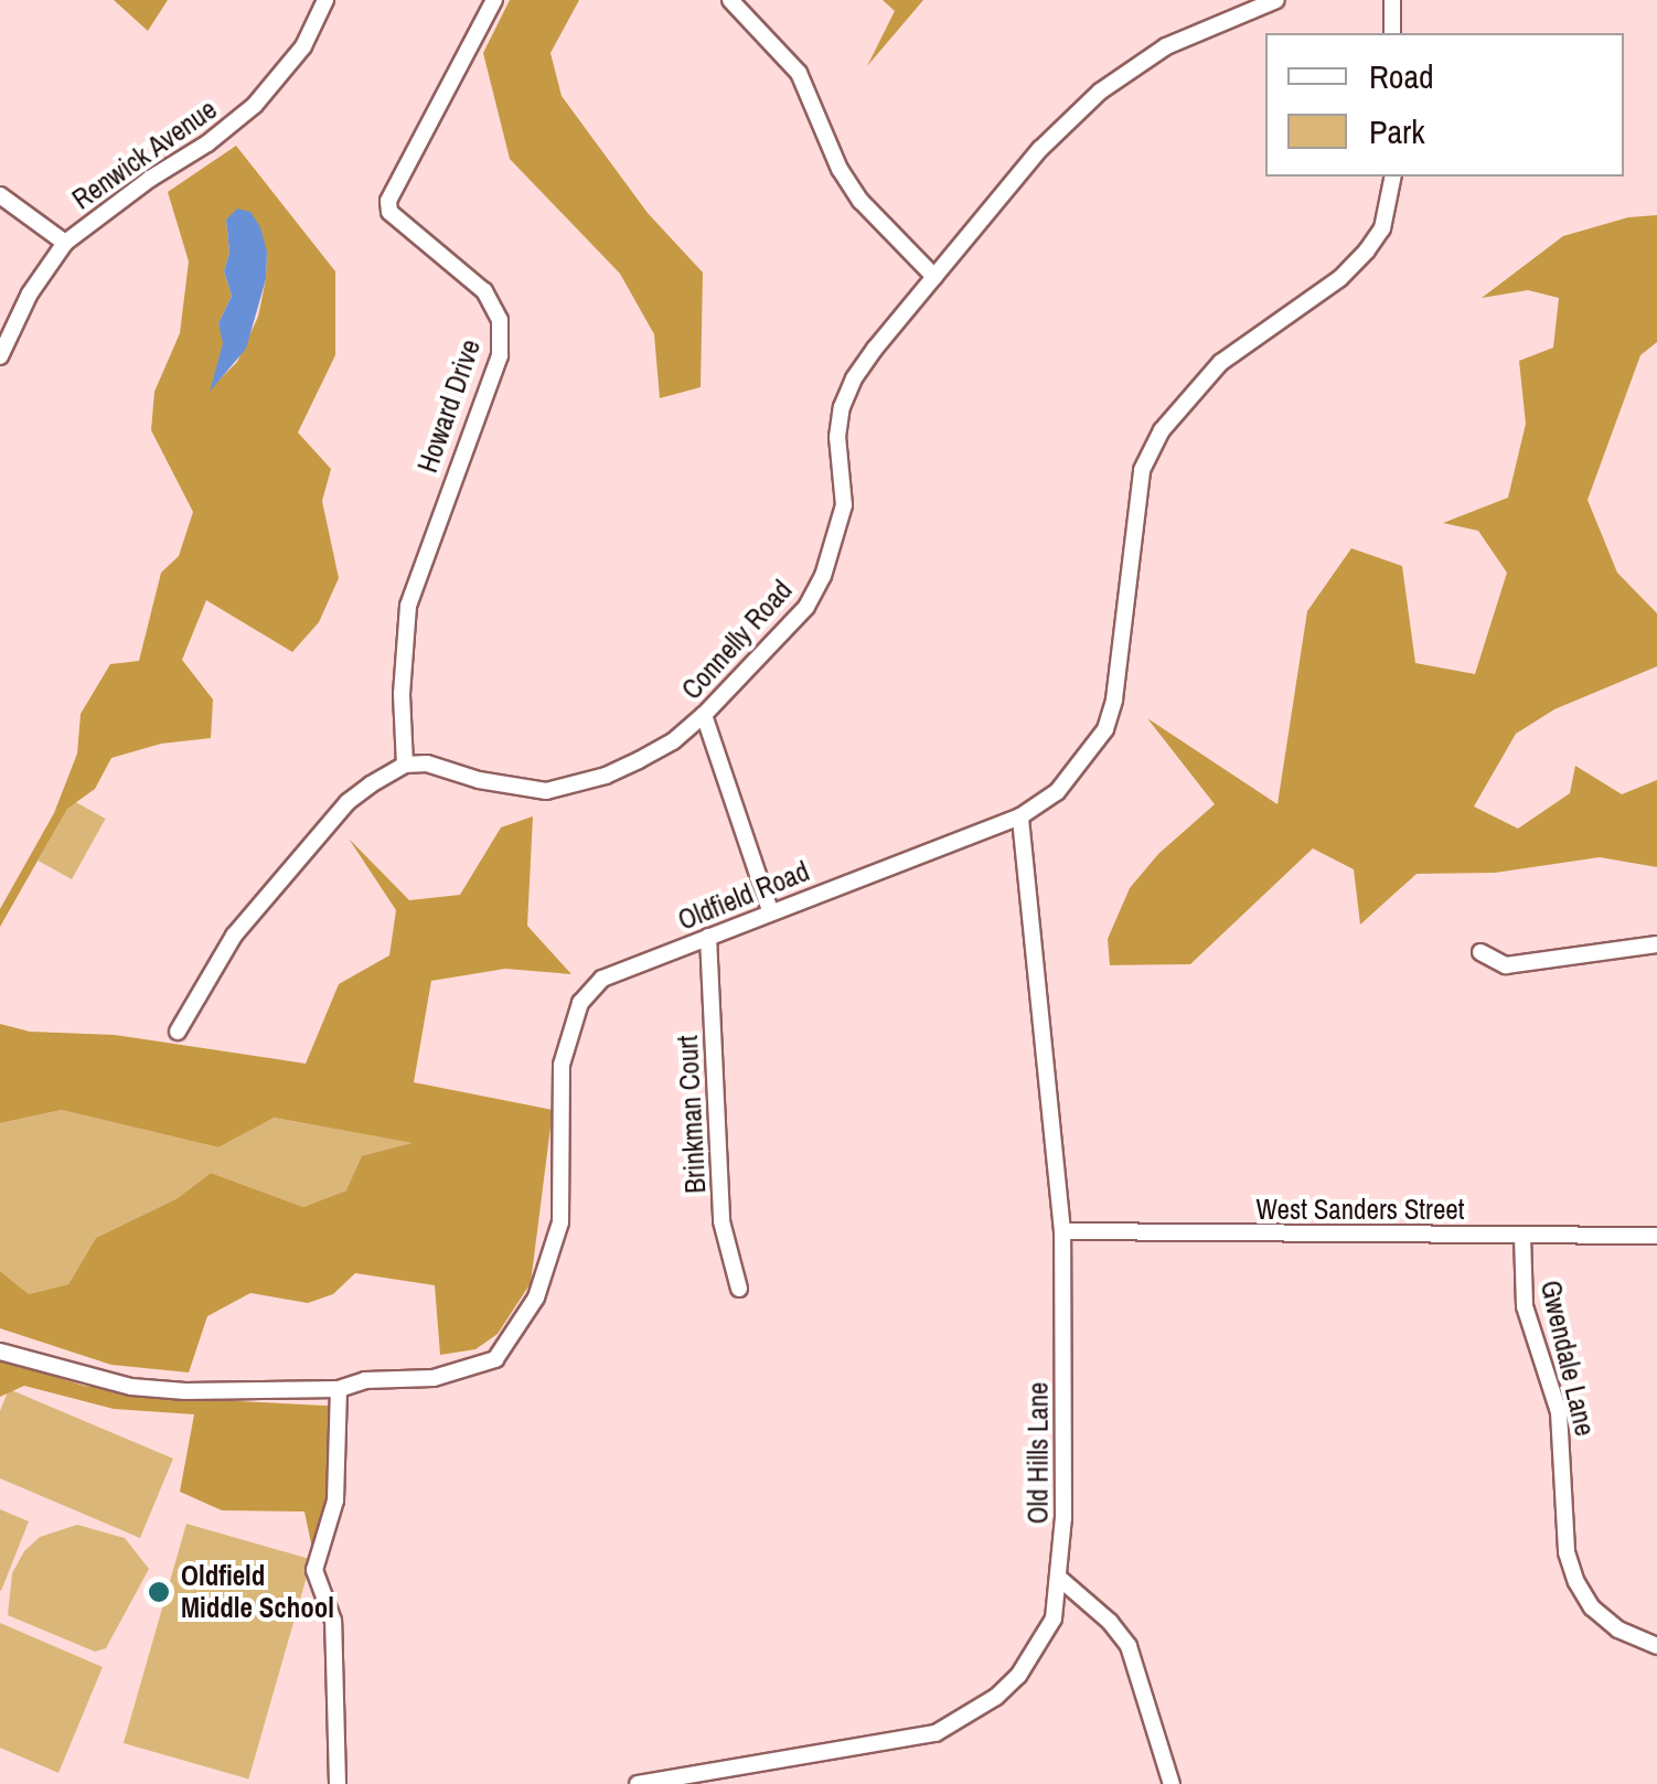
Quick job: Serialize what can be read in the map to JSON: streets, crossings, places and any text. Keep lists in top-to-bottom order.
{
  "streets": {
    "street": [
      "Renwick Avenue",
      "Howard Drive",
      "Connelly Road",
      "Oldfield Road",
      "Brinkman Court",
      "West Sanders Street",
      "Gwendale Lane",
      "Old Hills Lane"
    ]
  },
  "crossings": [
    ["Howard Drive", "Connelly Road"],
    ["Oldfield Road", "Brinkman Court"],
    ["Oldfield Road", "Old Hills Lane"],
    ["West Sanders Street", "Gwendale Lane"],
    ["West Sanders Street", "Old Hills Lane"]
  ],
  "places": ["Oldfield Middle School"],
  "legend": ["Road", "Park"]
}
